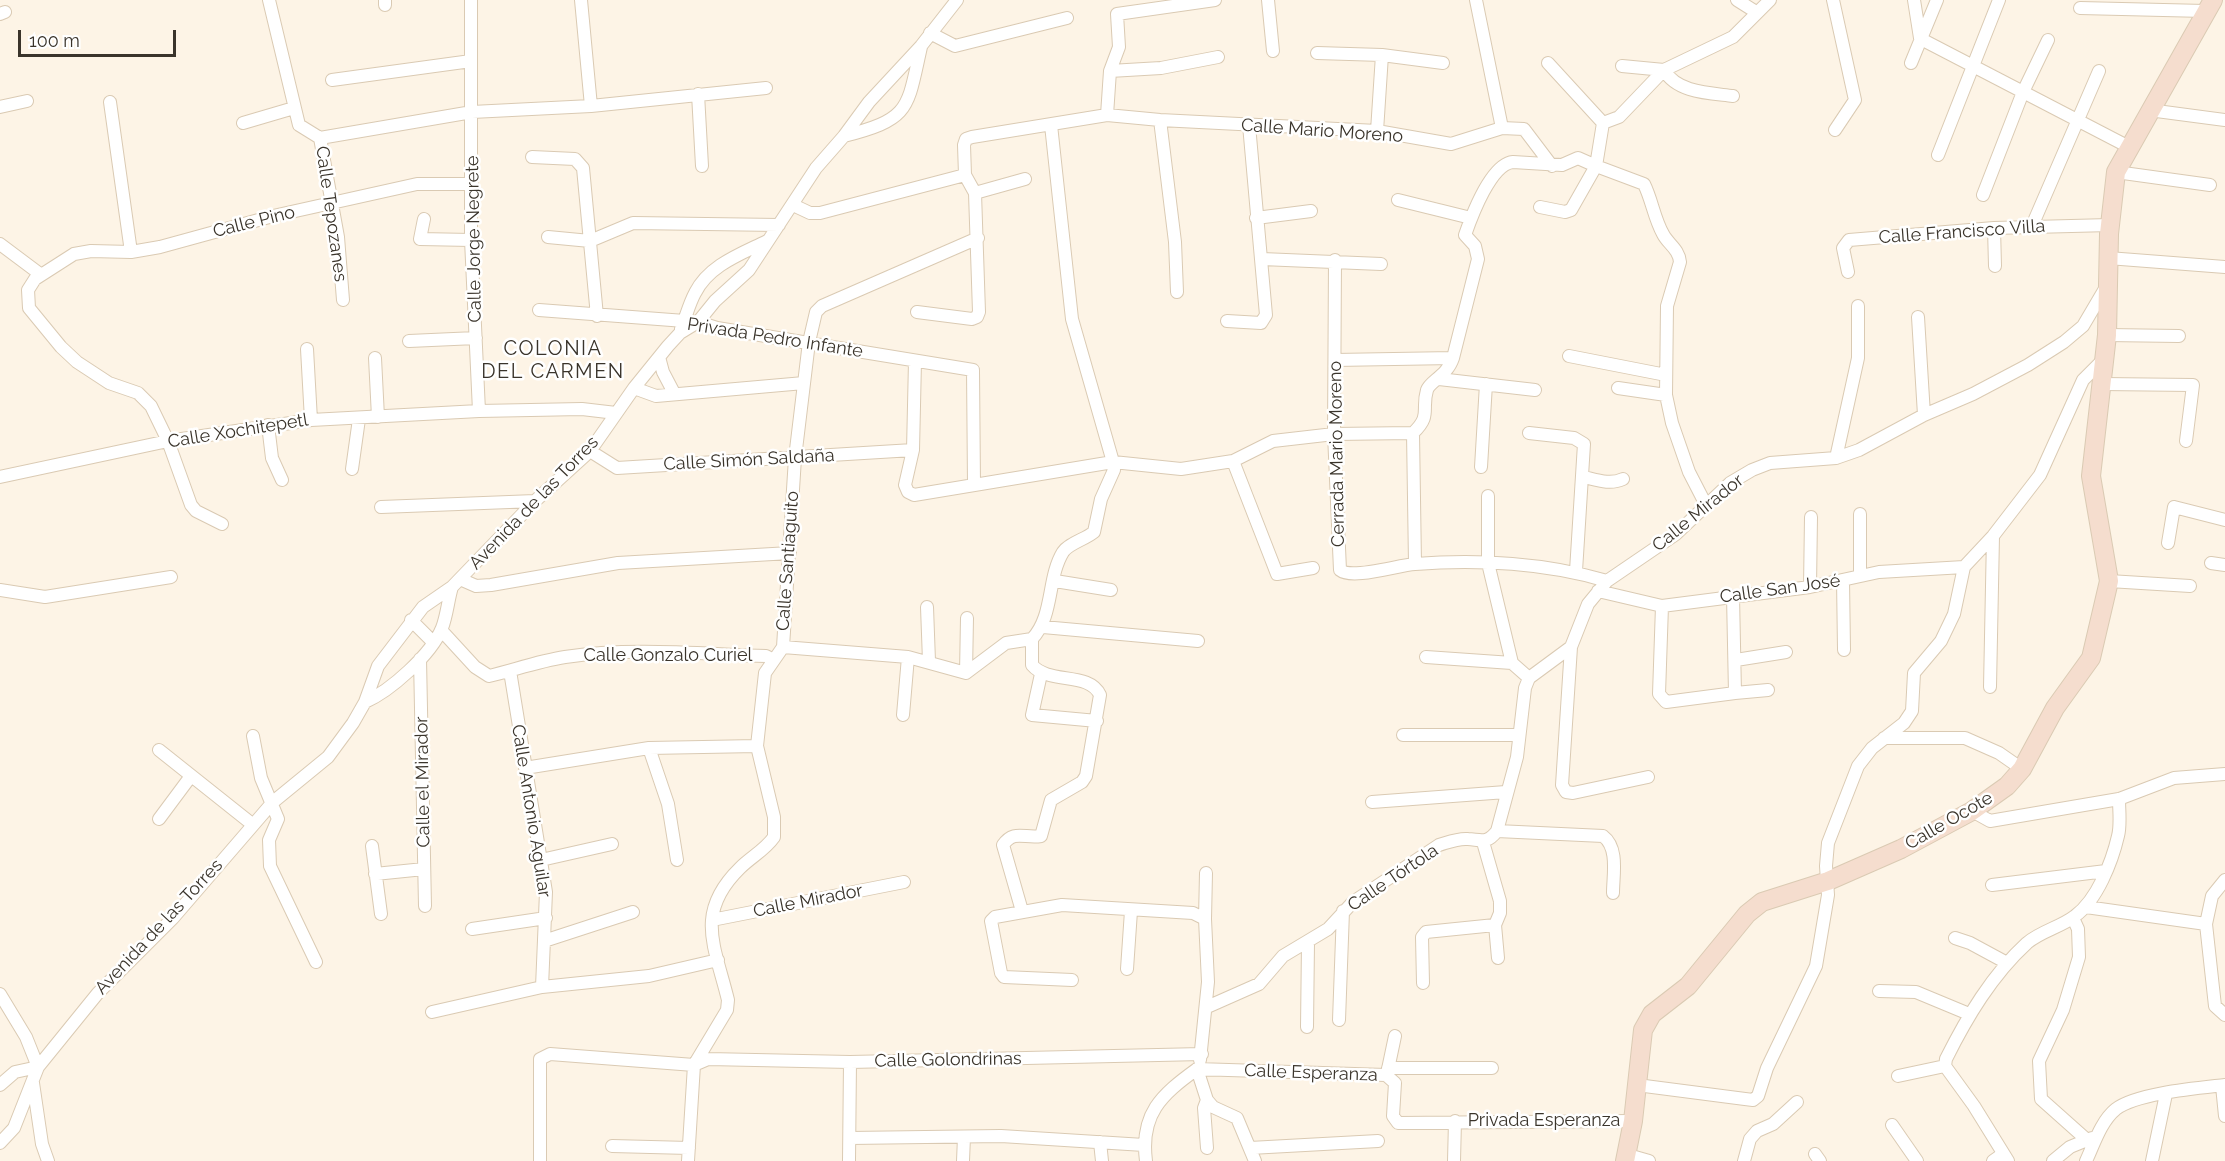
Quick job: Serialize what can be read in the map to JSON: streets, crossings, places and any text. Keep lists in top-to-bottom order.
{
  "streets": {
    "street": [
      "Calle Mario Moreno",
      "Calle Tepozanes",
      "Calle Pino",
      "Calle Francisco Villa",
      "Calle Jorge Negrete",
      "Privada Pedro Infante",
      "Calle Xochitepetl",
      "Cerrada Mario Moreno",
      "Calle Simón Saldaña",
      "Avenida de las Torres",
      "Calle Mirador",
      "Calle Santiaguito",
      "Calle San José",
      "Calle Gonzalo Curiel",
      "Calle el Mirador",
      "Calle Antonio Aguilar",
      "Calle Ocote",
      "Calle Tórtola",
      "Calle Golondrinas",
      "Calle Esperanza",
      "Privada Esperanza"
    ]
  },
  "crossings": [
    ["Calle Tepozanes", "Calle Pino"],
    ["Calle Pino", "Calle Jorge Negrete"],
    ["Calle Francisco Villa", "Calle Ocote"],
    ["Calle Jorge Negrete", "Calle Xochitepetl"],
    ["Privada Pedro Infante", "Avenida de las Torres"],
    ["Privada Pedro Infante", "Calle Santiaguito"],
    ["Calle Simón Saldaña", "Avenida de las Torres"],
    ["Calle Simón Saldaña", "Calle Santiaguito"],
    ["Avenida de las Torres", "Calle Gonzalo Curiel"],
    ["Avenida de las Torres", "Calle el Mirador"],
    ["Calle Mirador", "Calle Santiaguito"],
    ["Calle Mirador", "Calle San José"],
    ["Calle Mirador", "Calle Ocote"],
    ["Calle Santiaguito", "Calle Gonzalo Curiel"],
    ["Calle Santiaguito", "Calle Golondrinas"],
    ["Calle Gonzalo Curiel", "Calle Antonio Aguilar"],
    ["Calle Ocote", "Privada Esperanza"],
    ["Calle Esperanza", "Privada Esperanza"]
  ],
  "districts": ["COLONIA DEL CARMEN"],
  "scale_bar": "100 m"
}
